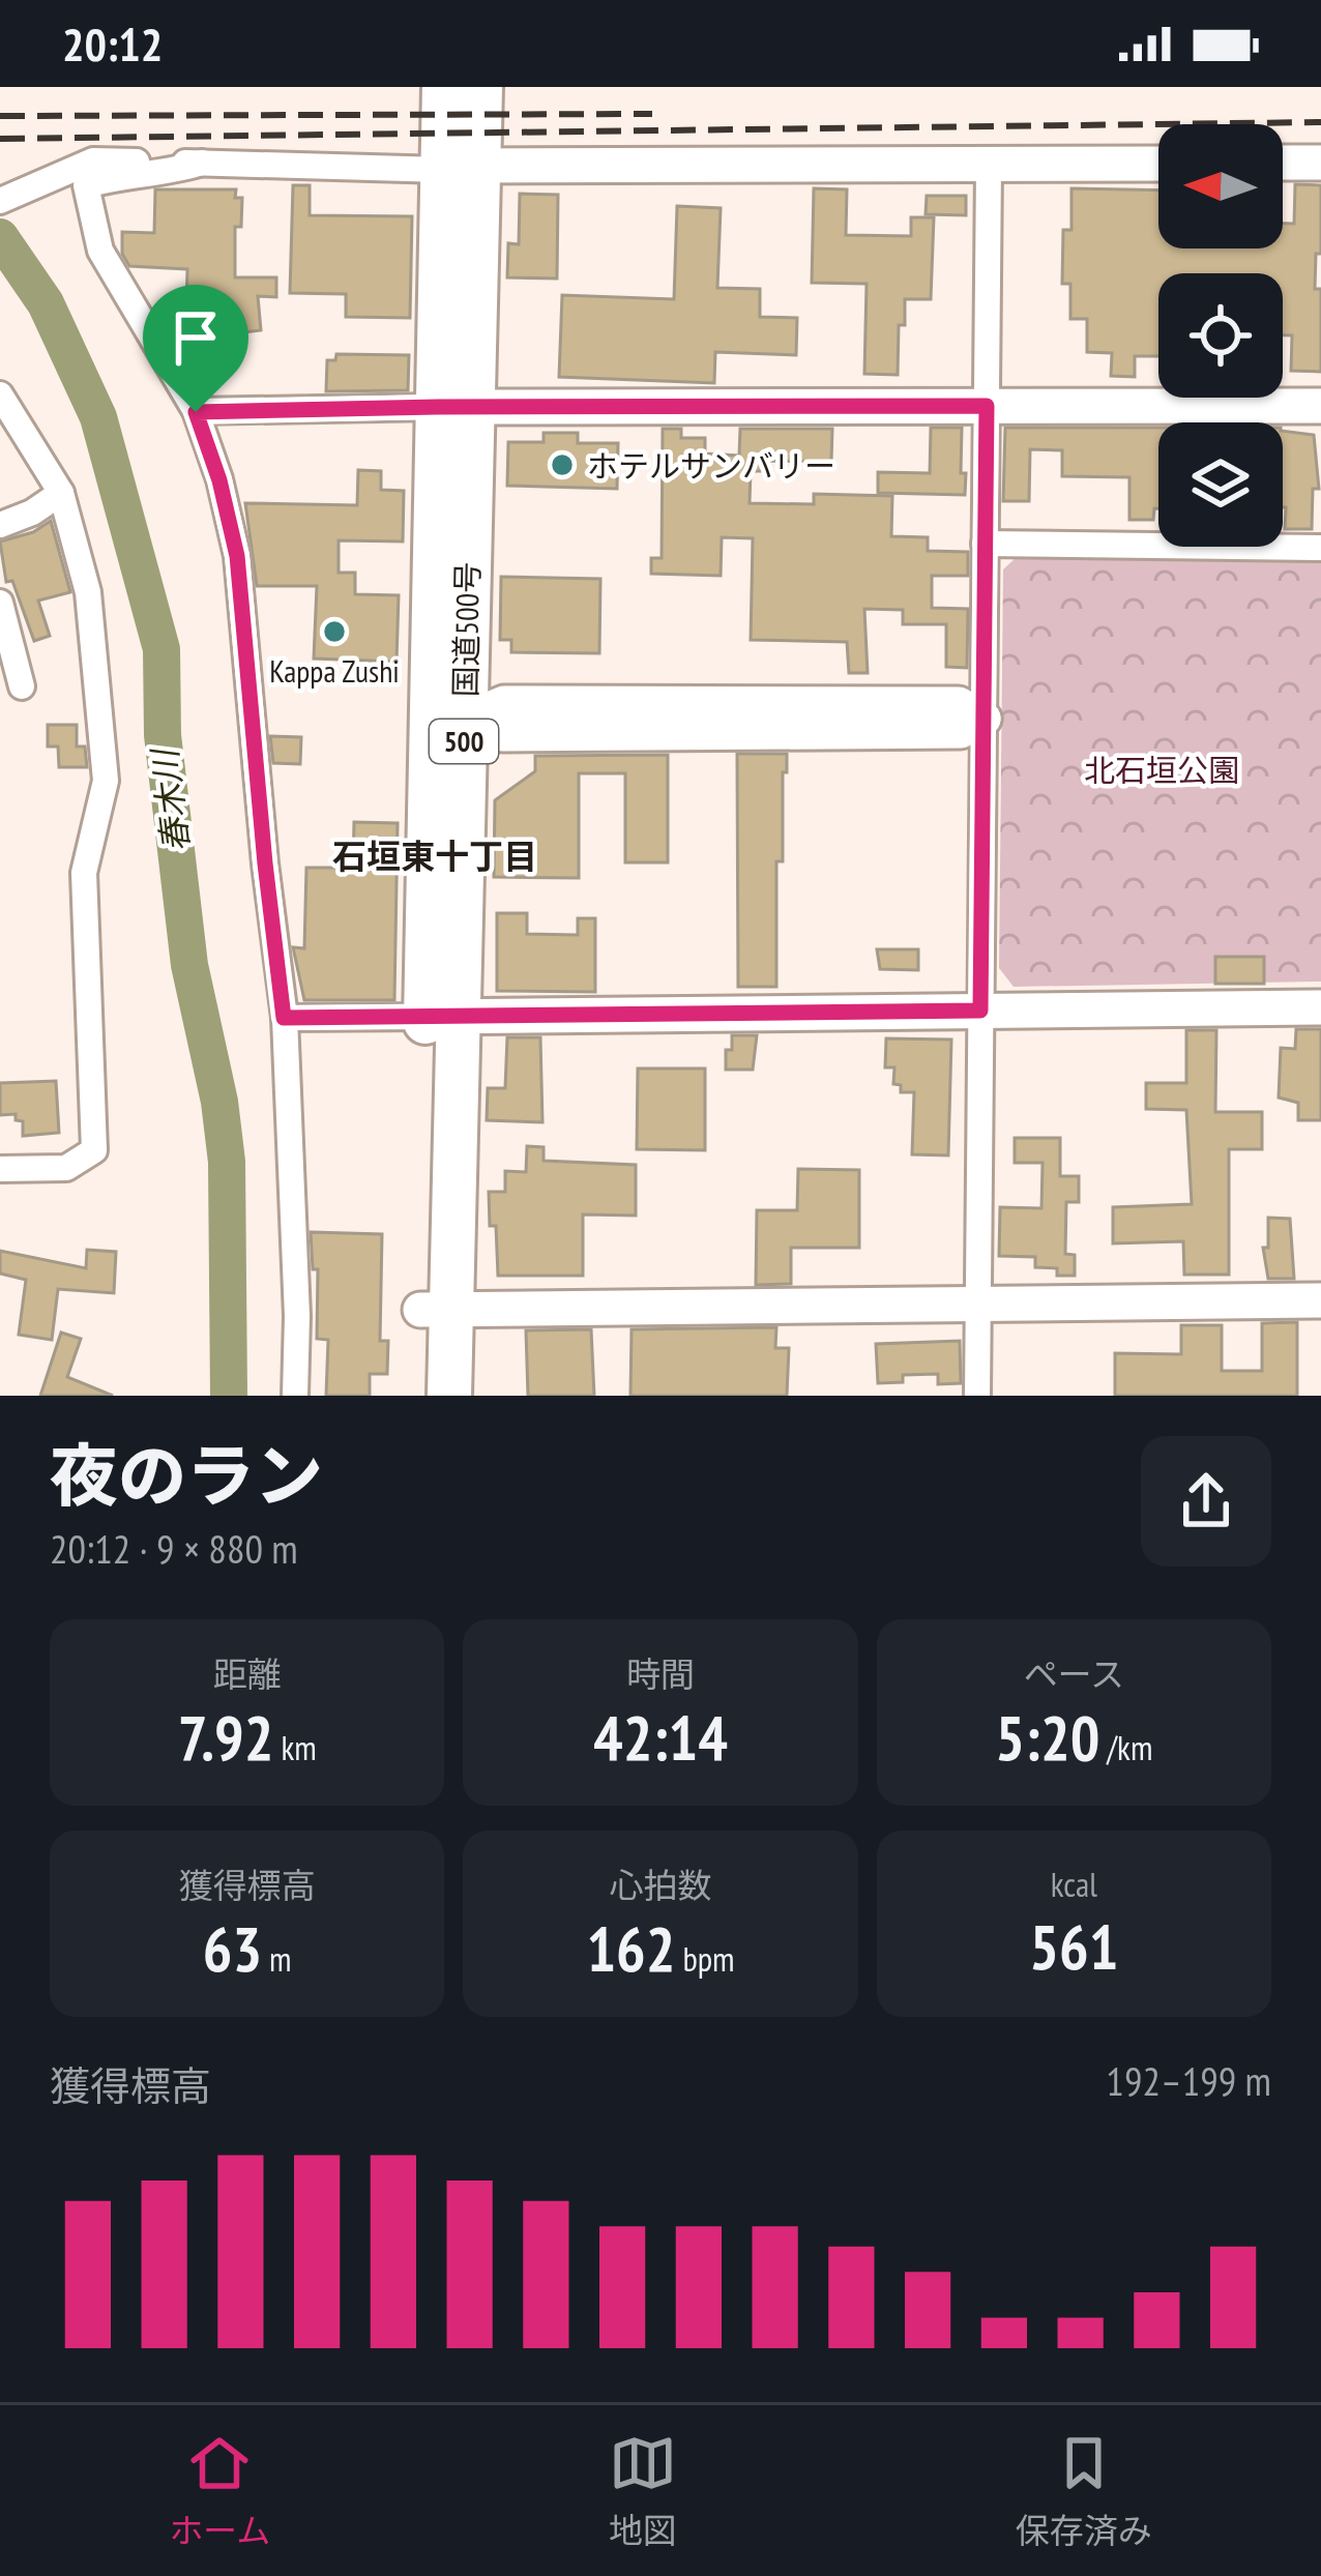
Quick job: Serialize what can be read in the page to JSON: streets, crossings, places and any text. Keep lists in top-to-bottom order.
{
  "streets": {
    "highway": ["国道500号", "500"]
  },
  "districts": ["石垣東十丁目"],
  "water": ["春木川"],
  "parks": ["北石垣公園"],
  "places": ["ホテルサンバリー", "Kappa Zushi"],
  "north": "left",
  "page": {
    "status": "20:12",
    "heading": ["夜のラン", "20:12 · 9 × 880 m"],
    "stats": [
      ["距離", "7.92 km"],
      ["時間", "42:14"],
      ["ペース", "5:20 /km"],
      ["獲得標高", "63 m"],
      ["心拍数", "162 bpm"],
      ["kcal", "561"]
    ],
    "chart": ["獲得標高", "192–199 m"],
    "tabs": ["ホーム", "地図", "保存済み"]
  }
}
